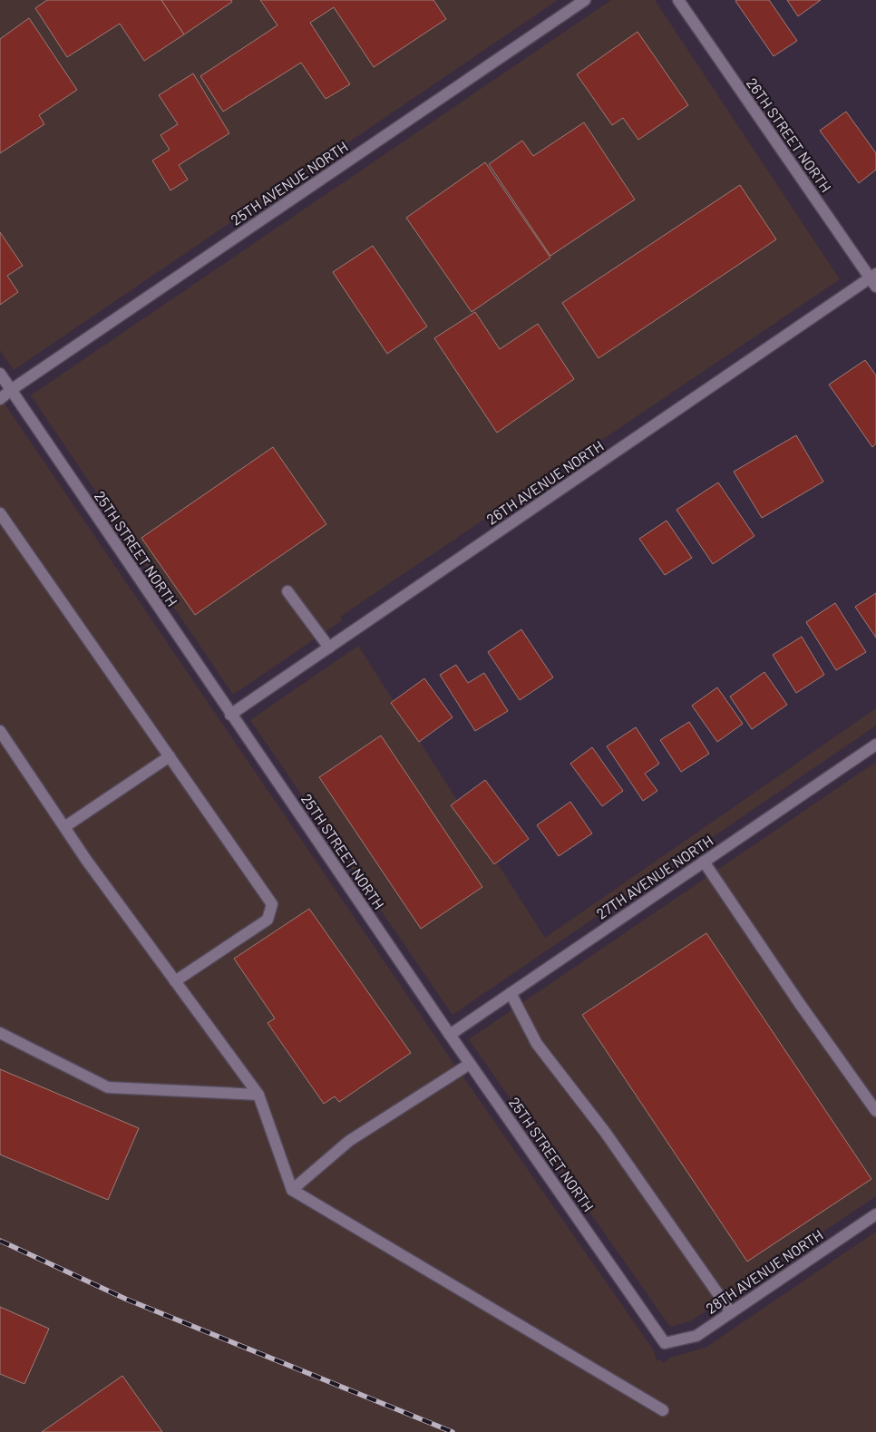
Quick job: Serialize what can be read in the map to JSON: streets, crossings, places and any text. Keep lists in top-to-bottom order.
{
  "streets": {
    "street": [
      "26TH STREET NORTH",
      "25TH AVENUE NORTH",
      "26TH AVENUE NORTH",
      "25TH STREET NORTH",
      "27TH AVENUE NORTH",
      "28TH AVENUE NORTH"
    ]
  },
  "crossings": [
    ["26TH STREET NORTH", "26TH AVENUE NORTH"],
    ["25TH AVENUE NORTH", "25TH STREET NORTH"],
    ["26TH AVENUE NORTH", "25TH STREET NORTH"],
    ["25TH STREET NORTH", "27TH AVENUE NORTH"],
    ["25TH STREET NORTH", "28TH AVENUE NORTH"]
  ]
}
